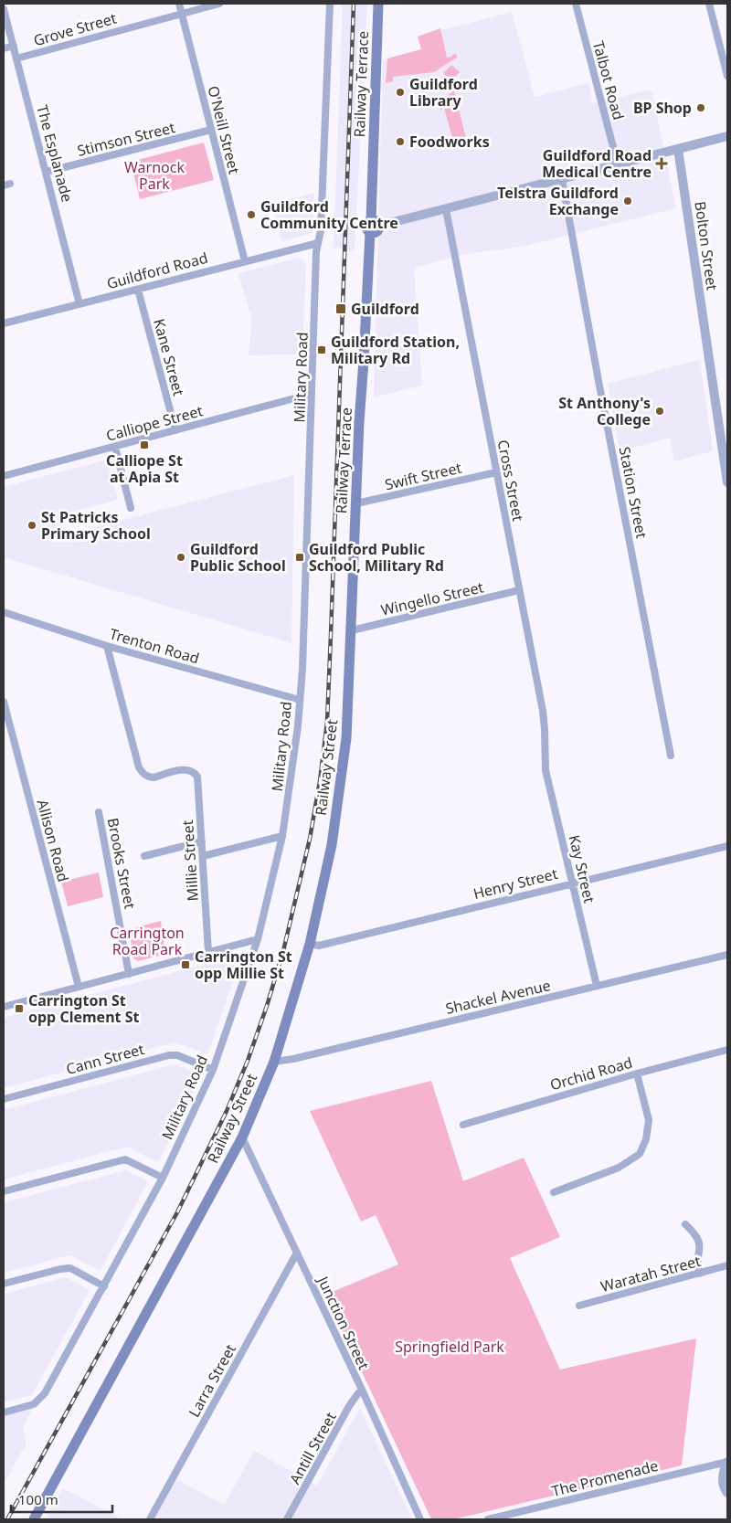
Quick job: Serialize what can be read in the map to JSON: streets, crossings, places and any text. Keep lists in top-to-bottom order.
{
  "streets": {
    "main road": ["Railway Terrace", "Railway Street"],
    "street": [
      "Grove Street",
      "Talbot Road",
      "O'Neill Street",
      "Stimson Street",
      "The Esplanade",
      "Bolton Street",
      "Guildford Road",
      "Kane Street",
      "Military Road",
      "Calliope Street",
      "Swift Street",
      "Cross Street",
      "Station Street",
      "Wingello Street",
      "Trenton Road",
      "Allison Road",
      "Millie Street",
      "Brooks Street",
      "Kay Street",
      "Henry Street",
      "Shackel Avenue",
      "Cann Street",
      "Orchid Road",
      "Waratah Street",
      "Junction Street",
      "Larra Street",
      "Antill Street",
      "The Promenade"
    ]
  },
  "crossings": [
    ["Grove Street", "O'Neill Street"],
    ["Grove Street", "The Esplanade"],
    ["Railway Terrace", "Swift Street"],
    ["Railway Terrace", "Wingello Street"],
    ["Railway Terrace", "Railway Street"],
    ["O'Neill Street", "Stimson Street"],
    ["O'Neill Street", "Guildford Road"],
    ["Stimson Street", "The Esplanade"],
    ["The Esplanade", "Guildford Road"],
    ["Guildford Road", "Kane Street"],
    ["Guildford Road", "Military Road"],
    ["Kane Street", "Calliope Street"],
    ["Military Road", "Calliope Street"],
    ["Military Road", "Trenton Road"],
    ["Military Road", "Cann Street"],
    ["Swift Street", "Cross Street"],
    ["Cross Street", "Wingello Street"],
    ["Cross Street", "Kay Street"],
    ["Trenton Road", "Millie Street"],
    ["Railway Street", "Henry Street"],
    ["Railway Street", "Shackel Avenue"],
    ["Railway Street", "Junction Street"],
    ["Kay Street", "Henry Street"],
    ["Kay Street", "Shackel Avenue"],
    ["Junction Street", "Larra Street"],
    ["Junction Street", "Antill Street"]
  ],
  "parks": ["Warnock Park", "Carrington Road Park", "Springfield Park"],
  "places": {
    "other": [
      "Guildford Library",
      "BP Shop",
      "Foodworks",
      "Telstra Guildford Exchange",
      "Guildford Community Centre",
      "St Anthony's College",
      "St Patricks Primary School",
      "Guildford Public School"
    ],
    "health": ["Guildford Road Medical Centre"],
    "transit": [
      "Guildford",
      "Guildford Station, Military Rd",
      "Calliope St at Apia St",
      "Guildford Public School, Military Rd",
      "Carrington St opp Millie St",
      "Carrington St opp Clement St"
    ]
  },
  "scale_bar": "100 m"
}
